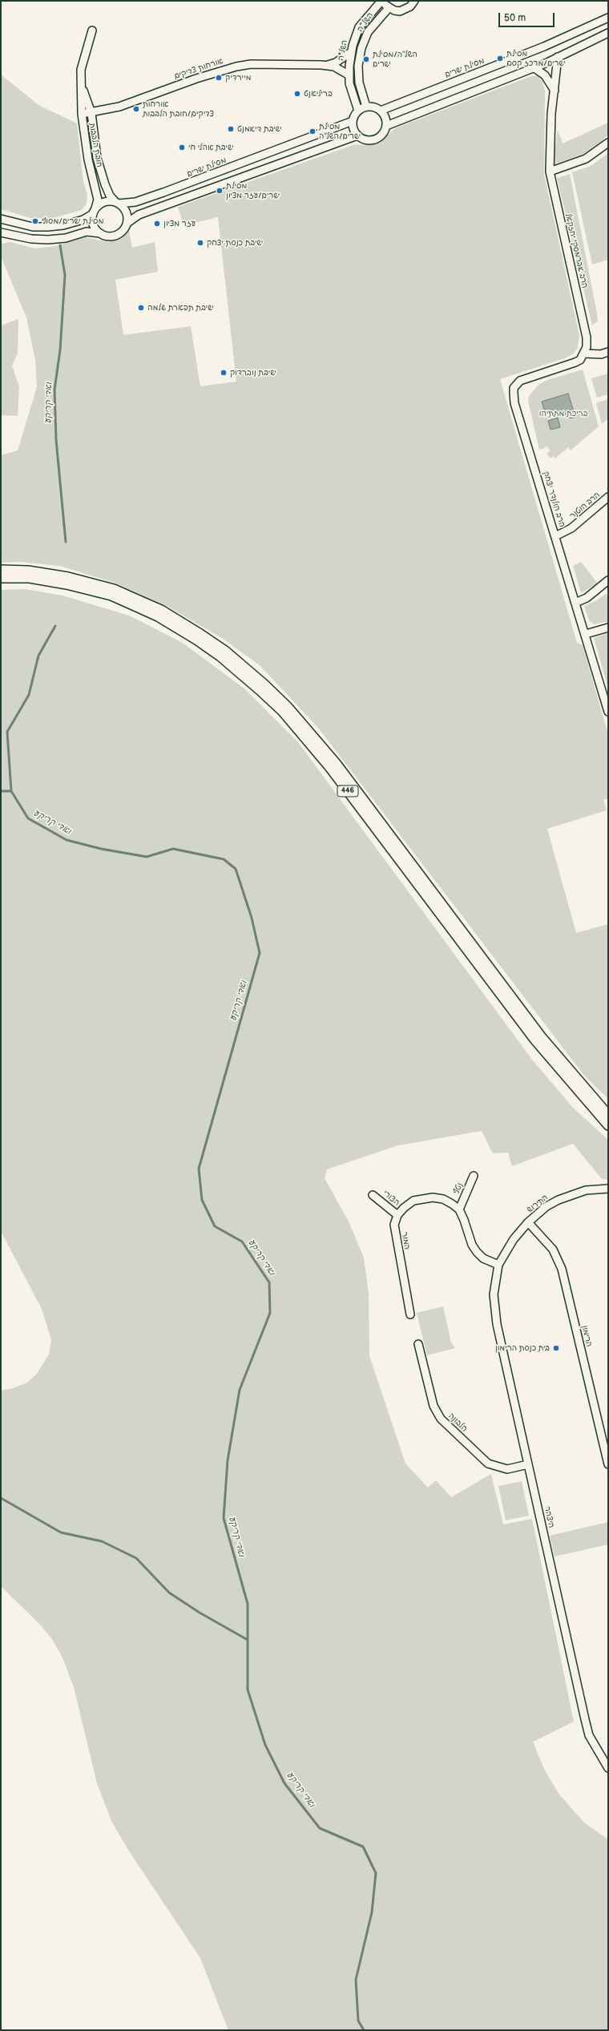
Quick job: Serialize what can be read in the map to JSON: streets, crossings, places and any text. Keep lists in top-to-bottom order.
{
  "streets": {
    "main road": ["446"],
    "street": [
      "השל”ה",
      "השל\"ה",
      "מסילת ישרים",
      "אורחות צדיקים",
      "חובת הלבבות",
      "הרב אברמסקי יחזקאל",
      "הרב הולנדר יצחק",
      "הרב הוטנר",
      "נטף",
      "הצורי",
      "התירוש",
      "המור",
      "הרימון",
      "הלבונה",
      "היצהר"
    ]
  },
  "crossings": [
    ["השל”ה", "השל\"ה"],
    ["השל”ה", "מסילת ישרים"],
    ["השל\"ה", "מסילת ישרים"],
    ["מסילת ישרים", "חובת הלבבות"],
    ["אורחות צדיקים", "חובת הלבבות"],
    ["הרב אברמסקי יחזקאל", "הרב הולנדר יצחק"],
    ["הרב הולנדר יצחק", "הרב הוטנר"],
    ["הצורי", "המור"],
    ["התירוש", "הרימון"],
    ["התירוש", "היצהר"],
    ["הלבונה", "היצהר"]
  ],
  "water": ["ואדי קריקע"],
  "parks": ["בריכת מתתיהו"],
  "places": [
    "מסילת ישרים/מרכז קסם",
    "השל״ה/מסילת ישרים",
    "מיירדיק",
    "בריליאנט",
    "אורחות צדיקים/חובת הלבבות",
    "ישיבת דיאמנט",
    "מסילת ישרים/השל״ה",
    "ישיבת אהלי חי",
    "מסילת ישרים/עזר מציון",
    "מסילת ישרים/מסוף",
    "עזר מציון",
    "ישיבת כנסת יצחק",
    "ישיבת תפארת שלמה",
    "ישיבת נוברדוק",
    "בית כנסת הרימון"
  ],
  "scale_bar": "50 m"
}
